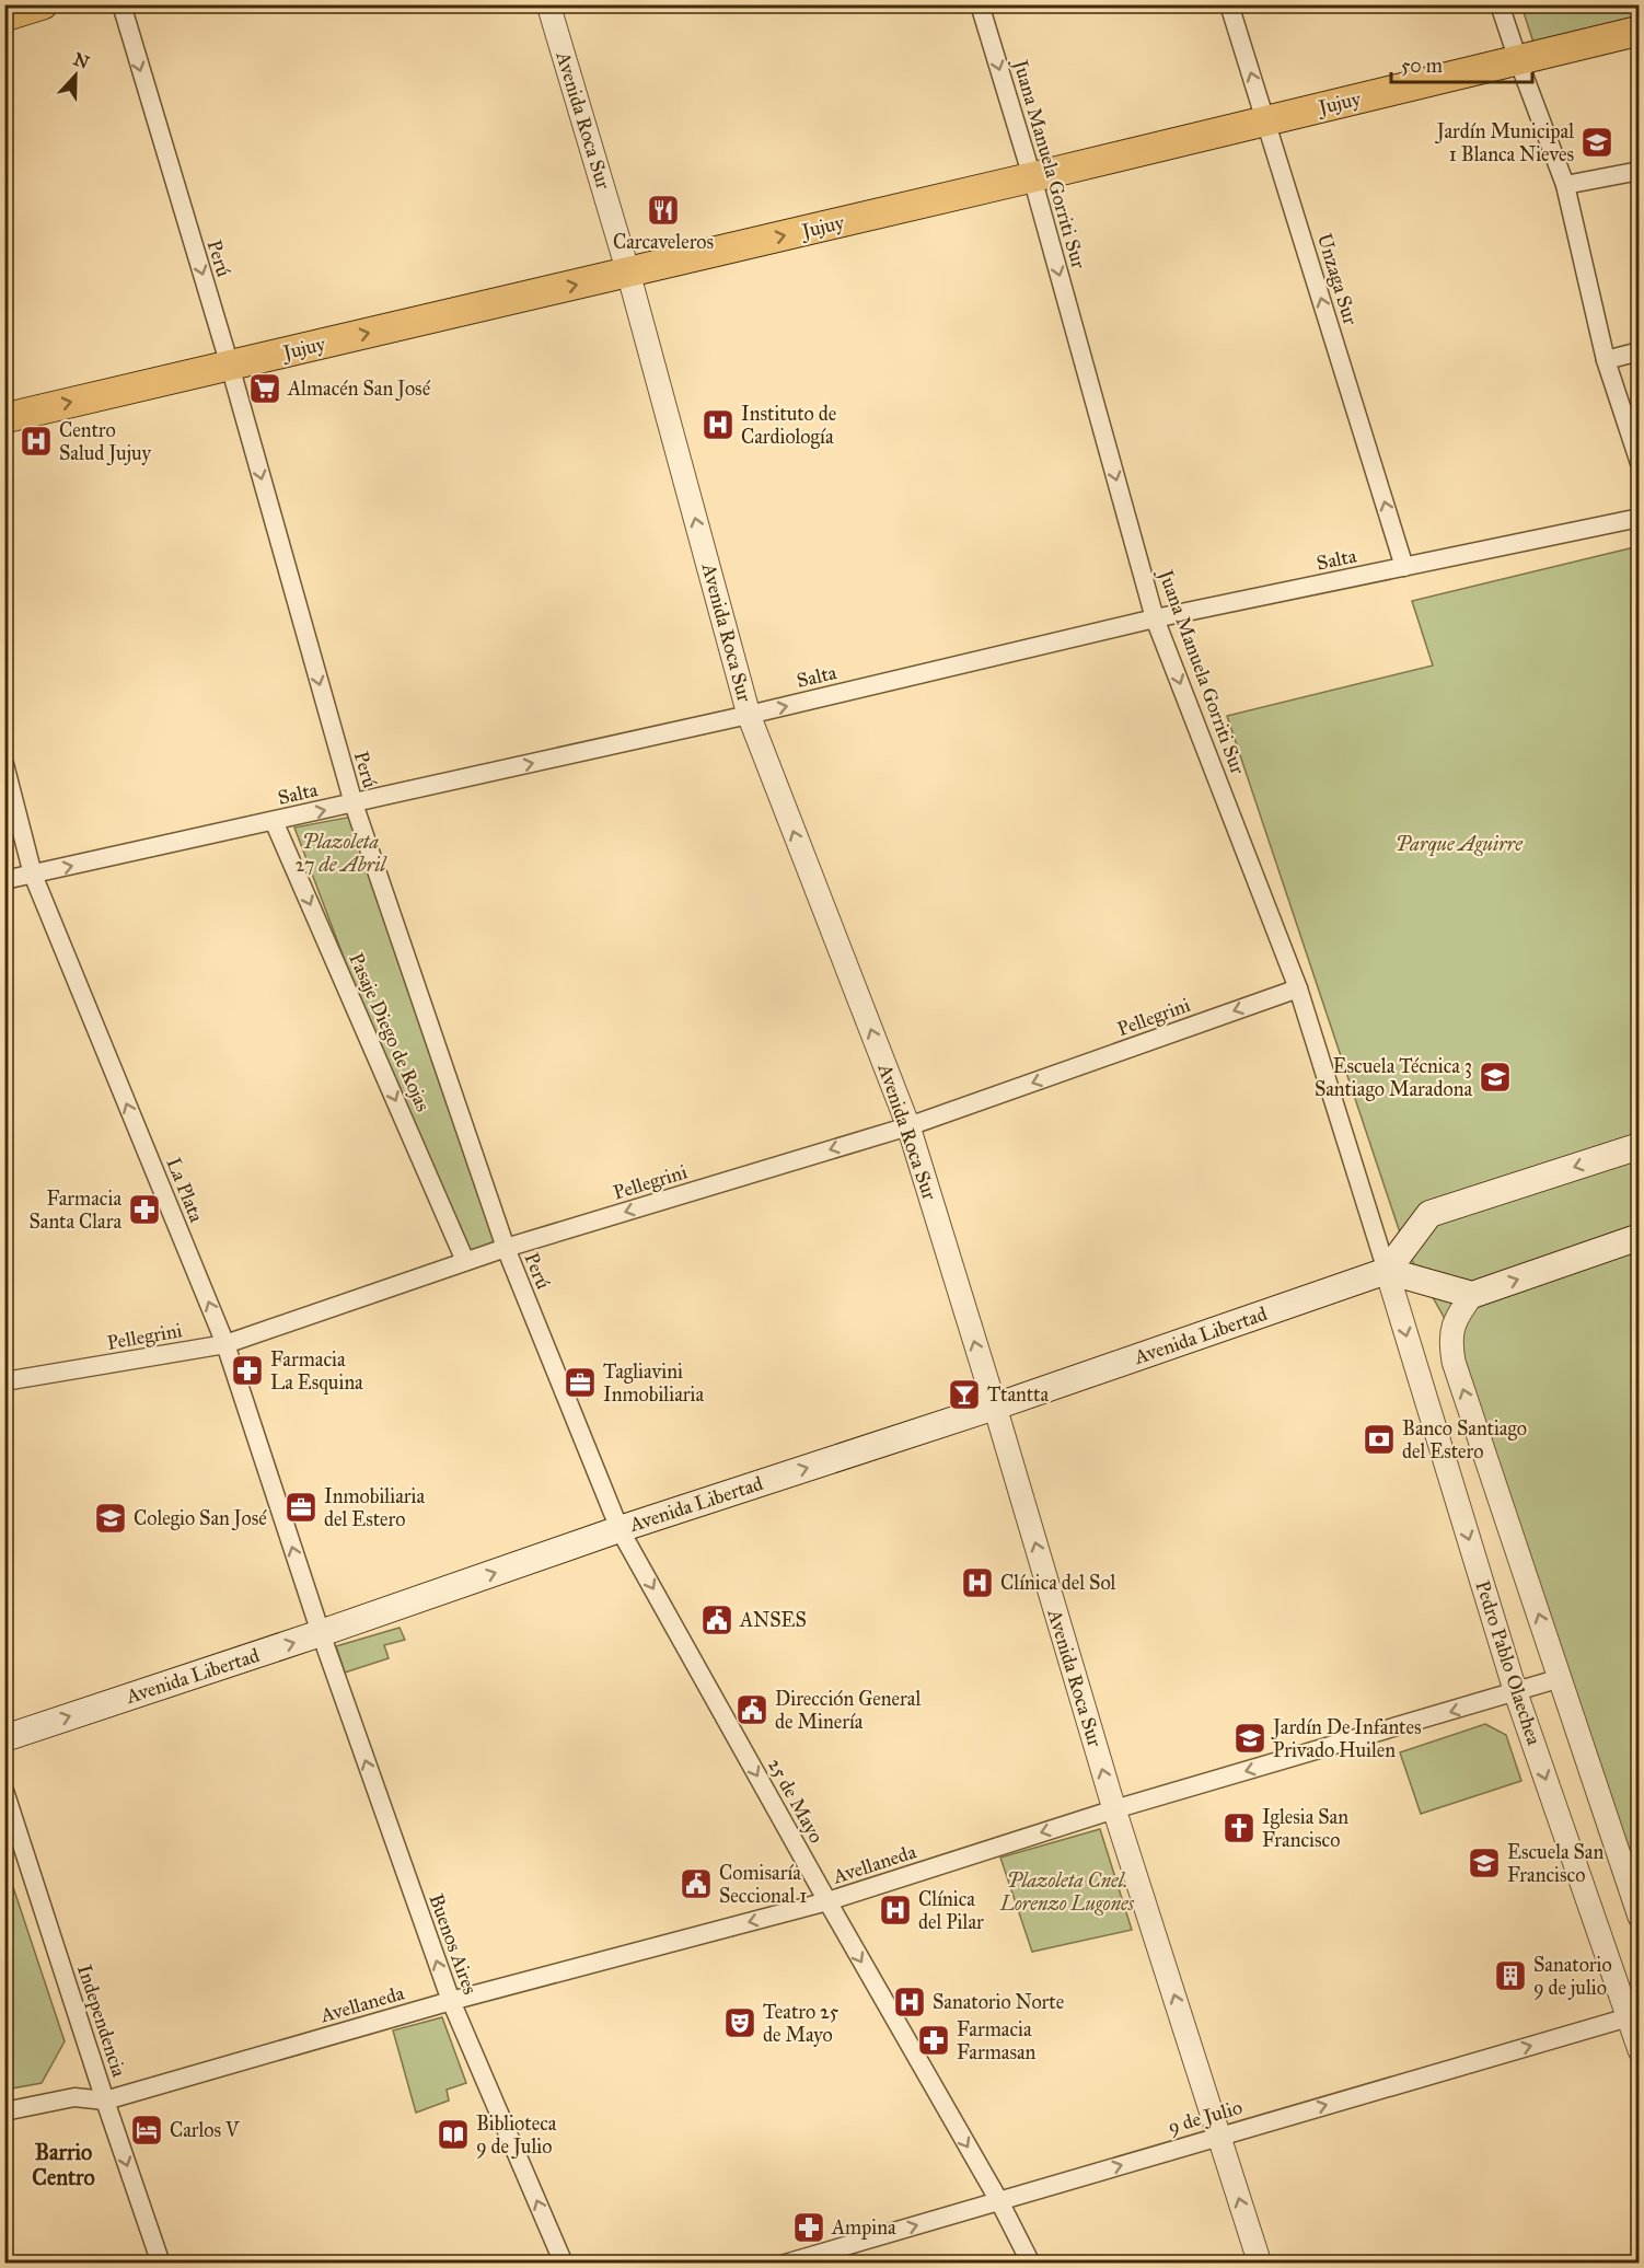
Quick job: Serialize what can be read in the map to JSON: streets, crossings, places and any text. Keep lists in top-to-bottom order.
{
  "streets": {
    "main road": ["Jujuy", "Avenida Libertad"],
    "street": [
      "Avenida Roca Sur",
      "Juana Manuela Gorriti Sur",
      "Perú",
      "Unzaga Sur",
      "Salta",
      "Pellegrini",
      "Pasaje Diego de Rojas",
      "La Plata",
      "Pedro Pablo Olaechea",
      "25 de Mayo",
      "Avellaneda",
      "Buenos Aires",
      "Independencia",
      "9 de Julio"
    ]
  },
  "crossings": [
    ["Jujuy", "Avenida Roca Sur"],
    ["Jujuy", "Juana Manuela Gorriti Sur"],
    ["Jujuy", "Perú"],
    ["Jujuy", "Unzaga Sur"],
    ["Avenida Roca Sur", "Salta"],
    ["Avenida Roca Sur", "Pellegrini"],
    ["Avenida Roca Sur", "Avenida Libertad"],
    ["Avenida Roca Sur", "Avellaneda"],
    ["Avenida Roca Sur", "9 de Julio"],
    ["Juana Manuela Gorriti Sur", "Salta"],
    ["Juana Manuela Gorriti Sur", "Pellegrini"],
    ["Juana Manuela Gorriti Sur", "Avenida Libertad"],
    ["Juana Manuela Gorriti Sur", "Pedro Pablo Olaechea"],
    ["Perú", "Salta"],
    ["Perú", "Pellegrini"],
    ["Perú", "Avenida Libertad"],
    ["Perú", "25 de Mayo"],
    ["Unzaga Sur", "Salta"],
    ["Salta", "Pasaje Diego de Rojas"],
    ["Salta", "La Plata"],
    ["Pellegrini", "Pasaje Diego de Rojas"],
    ["Pellegrini", "La Plata"],
    ["La Plata", "Avenida Libertad"],
    ["La Plata", "Buenos Aires"],
    ["Avenida Libertad", "Pedro Pablo Olaechea"],
    ["Avenida Libertad", "25 de Mayo"],
    ["Avenida Libertad", "Buenos Aires"],
    ["Pedro Pablo Olaechea", "Avellaneda"],
    ["Pedro Pablo Olaechea", "9 de Julio"],
    ["25 de Mayo", "Avellaneda"],
    ["25 de Mayo", "9 de Julio"],
    ["Avellaneda", "Buenos Aires"],
    ["Avellaneda", "Independencia"]
  ],
  "one_way": [
    "Jujuy",
    "Avenida Roca Sur",
    "Juana Manuela Gorriti Sur",
    "Perú",
    "Unzaga Sur",
    "Salta",
    "Pellegrini",
    "Pasaje Diego de Rojas",
    "La Plata",
    "Avenida Libertad",
    "25 de Mayo",
    "Avellaneda",
    "Buenos Aires",
    "9 de Julio"
  ],
  "districts": ["Barrio Centro"],
  "parks": ["Plazoleta 27 de Abril", "Parque Aguirre", "Plazoleta Cnel. Lorenzo Lugones"],
  "places": {
    "school or university": [
      "Jardín Municipal 1 Blanca Nieves",
      "Escuela Técnica 3 Santiago Maradona",
      "Colegio San José",
      "Jardín De Infantes Privado Huilen",
      "Escuela San Francisco"
    ],
    "restaurant": ["Carcaveleros"],
    "supermarket": ["Almacén San José"],
    "hospital": [
      "Instituto de Cardiología",
      "Centro Salud Jujuy",
      "Clínica del Sol",
      "Clínica del Pilar",
      "Sanatorio Norte"
    ],
    "pharmacy": [
      "Farmacia Santa Clara",
      "Farmacia La Esquina",
      "Farmacia Farmasan",
      "Ampina"
    ],
    "office": ["Tagliavini Inmobiliaria", "Inmobiliaria del Estero"],
    "bar": ["Ttantta"],
    "bank": ["Banco Santiago del Estero"],
    "public building": ["ANSES", "Dirección General de Minería", "Comisaría Seccional 1"],
    "church": ["Iglesia San Francisco"],
    "building": ["Sanatorio 9 de julio"],
    "theatre": ["Teatro 25 de Mayo"],
    "hotel": ["Carlos V"],
    "library": ["Biblioteca 9 de Julio"]
  },
  "scale_bar": "50 m",
  "north": "top"
}
